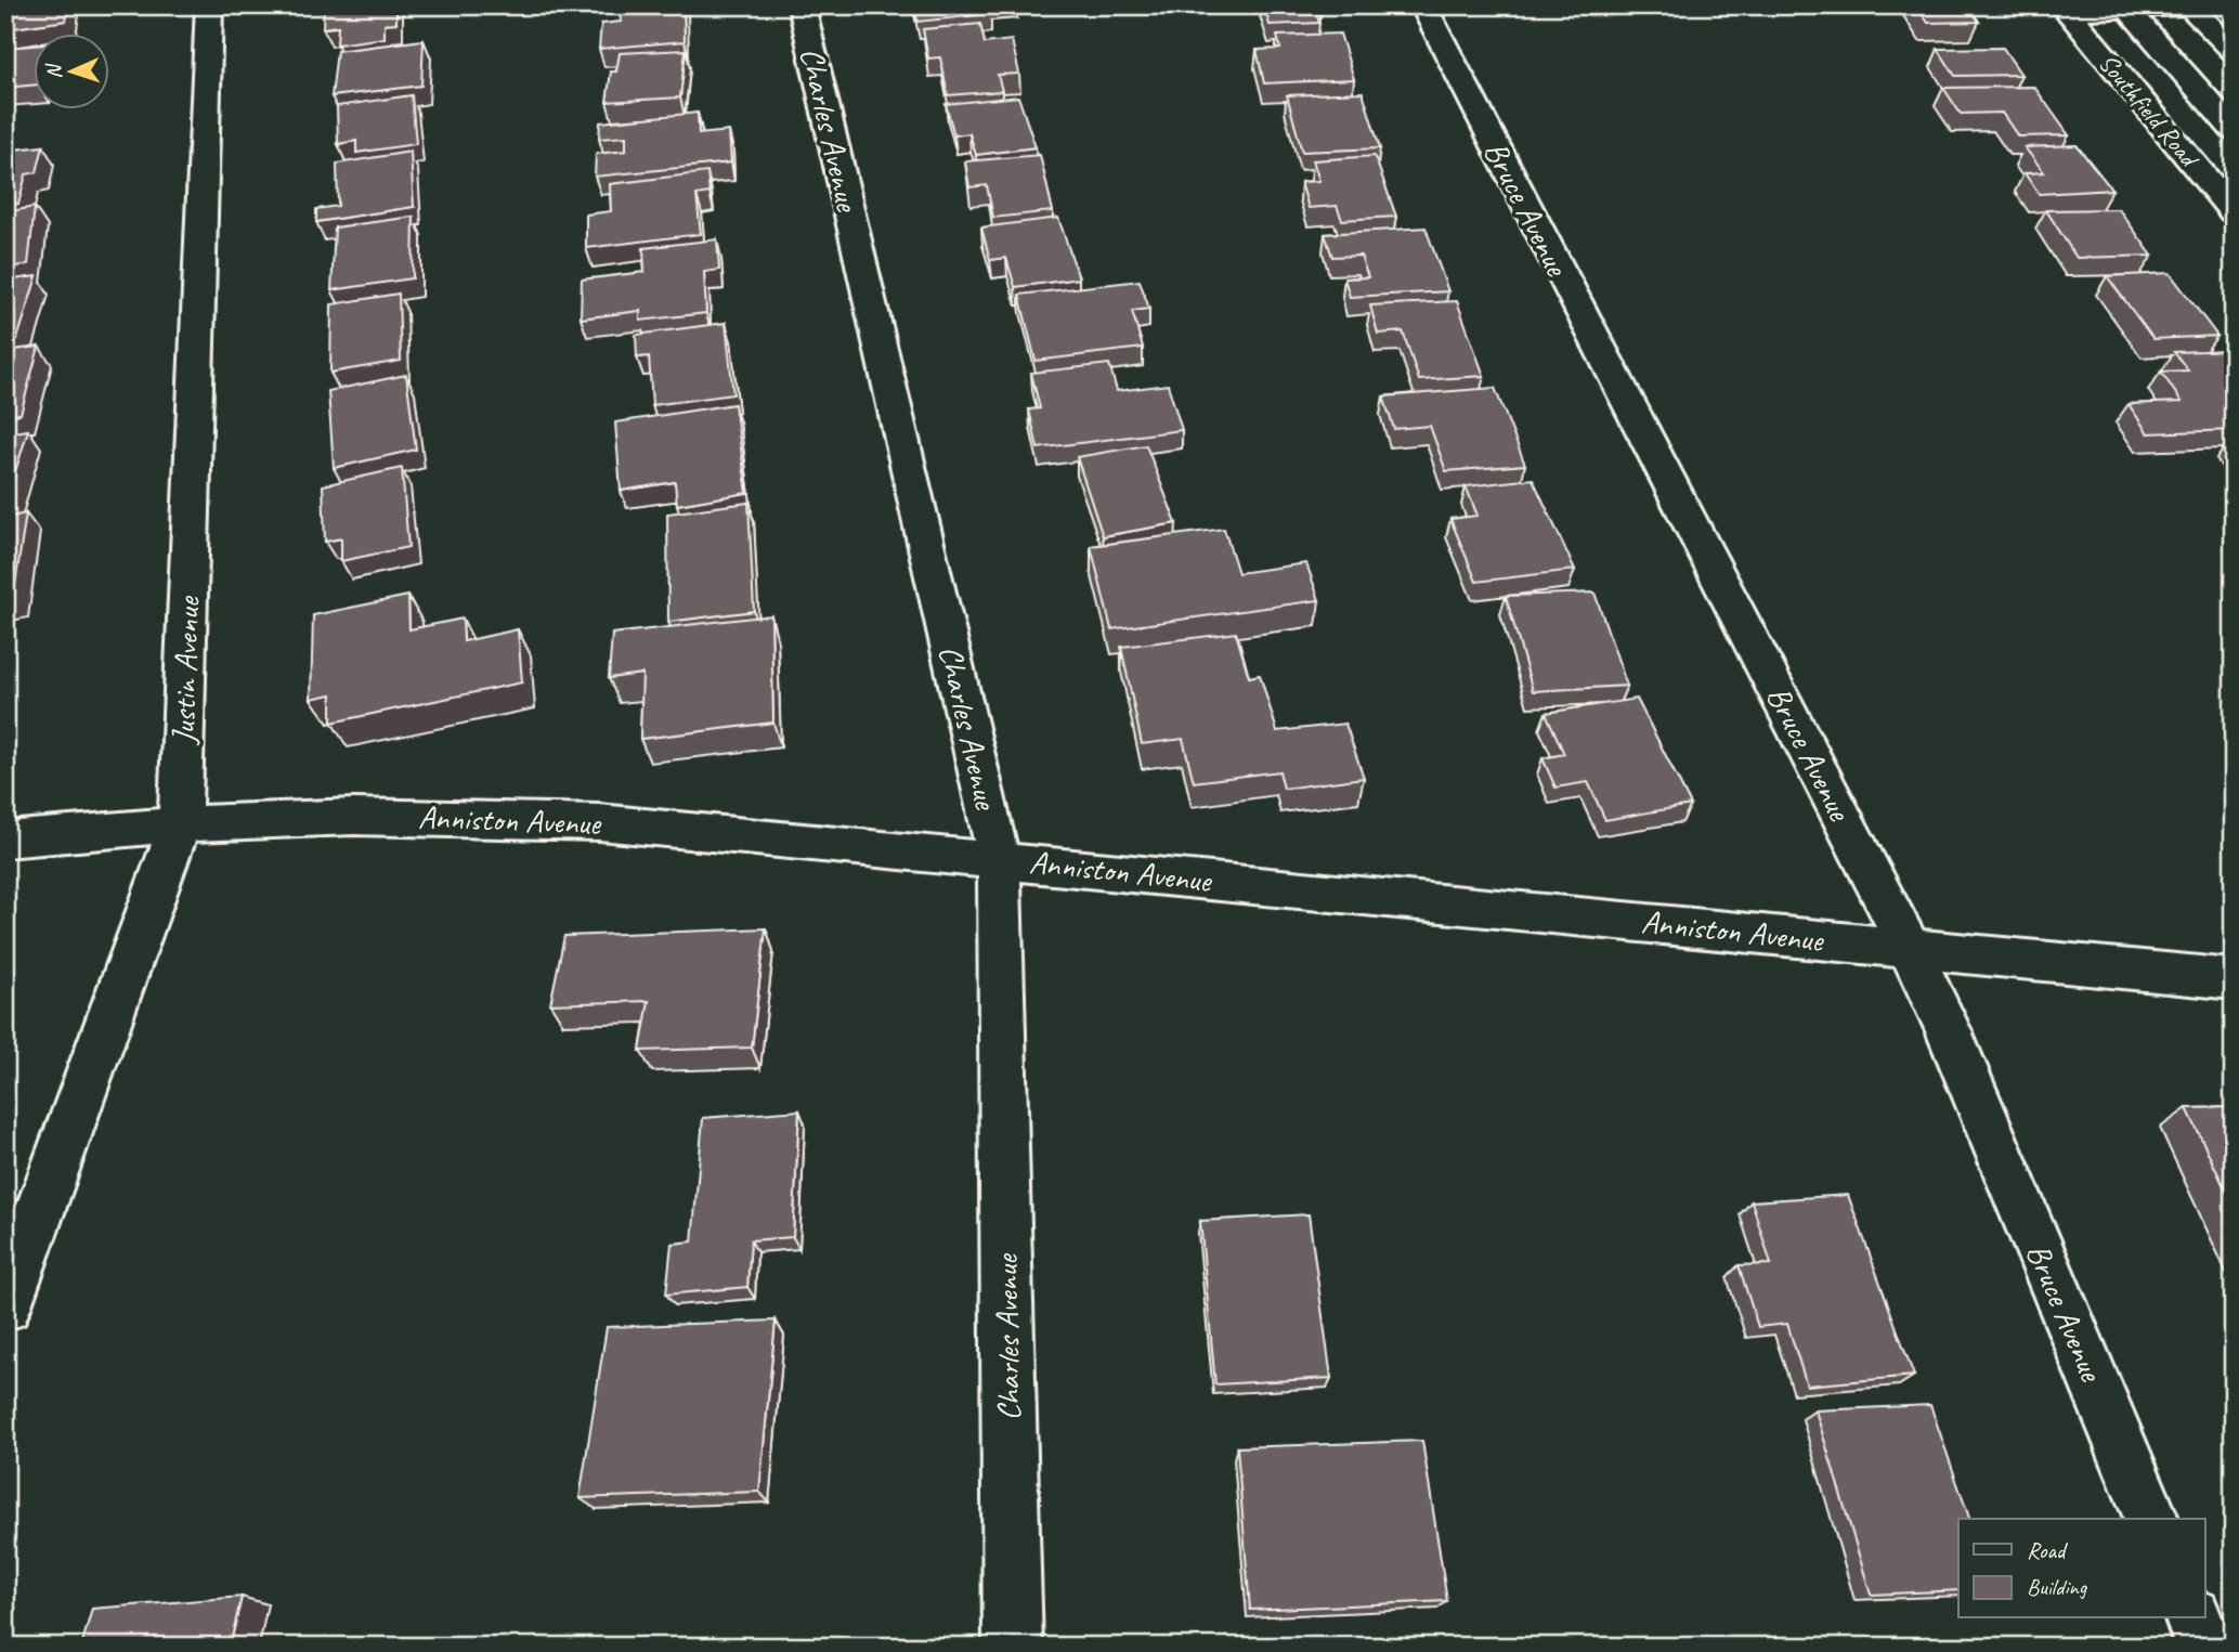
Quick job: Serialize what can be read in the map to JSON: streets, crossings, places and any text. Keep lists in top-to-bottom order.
{
  "streets": {
    "street": [
      "Southfield Road",
      "Charles Avenue",
      "Bruce Avenue",
      "Justin Avenue",
      "Anniston Avenue"
    ]
  },
  "crossings": [
    ["Charles Avenue", "Anniston Avenue"],
    ["Bruce Avenue", "Anniston Avenue"],
    ["Justin Avenue", "Anniston Avenue"]
  ],
  "legend": ["Road", "Building"],
  "north": "left"
}
